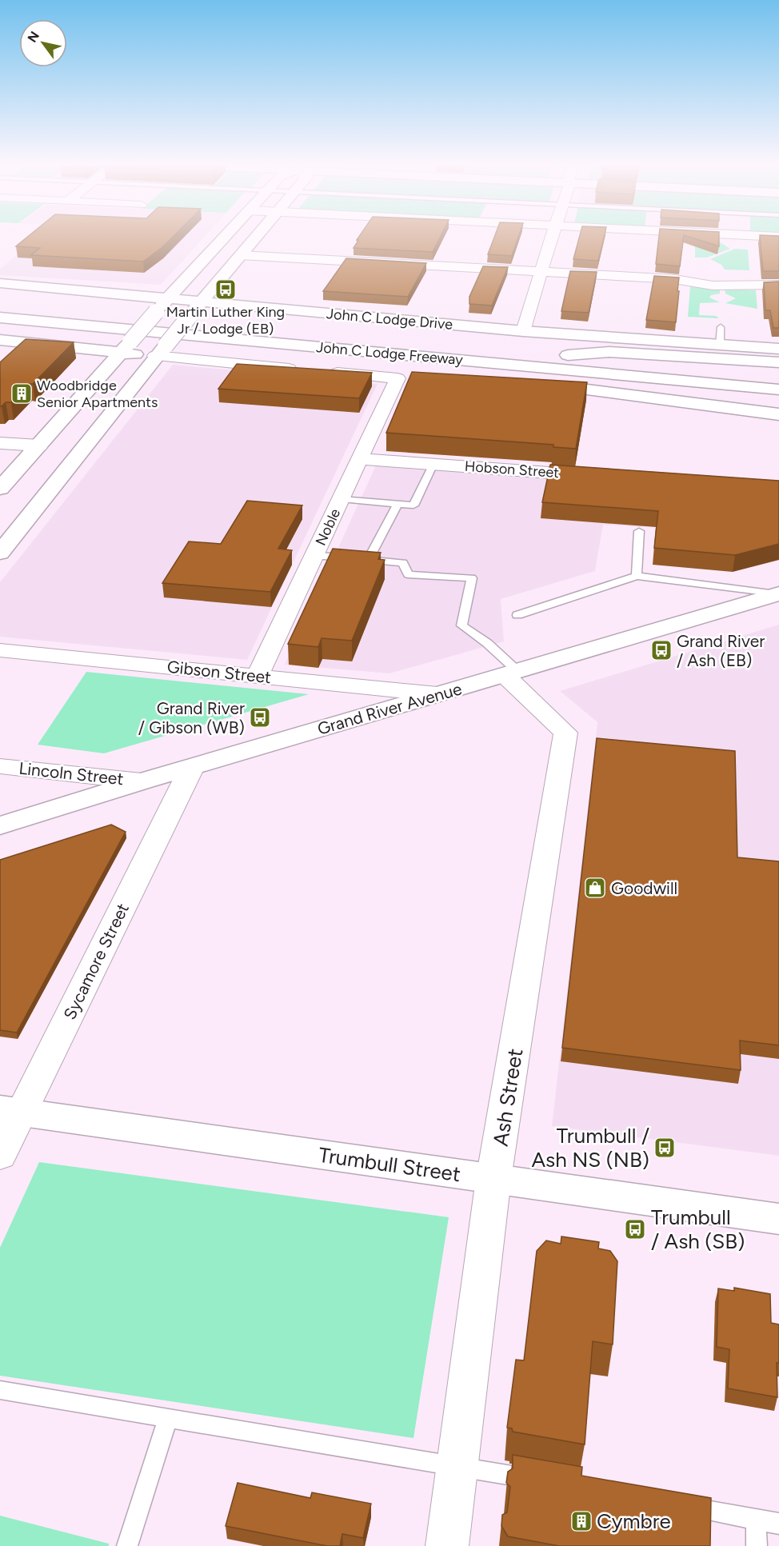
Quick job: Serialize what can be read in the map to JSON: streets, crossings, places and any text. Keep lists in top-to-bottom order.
{
  "streets": {
    "main road": [
      "John C Lodge Drive",
      "John C Lodge Freeway",
      "Grand River Avenue",
      "Trumbull Street"
    ],
    "street": [
      "Hobson Street",
      "Noble",
      "Gibson Street",
      "Lincoln Street",
      "Sycamore Street",
      "Ash Street"
    ]
  },
  "crossings": [
    ["Hobson Street", "Noble"],
    ["Noble", "Gibson Street"],
    ["Gibson Street", "Grand River Avenue"],
    ["Grand River Avenue", "Lincoln Street"],
    ["Grand River Avenue", "Sycamore Street"],
    ["Grand River Avenue", "Ash Street"],
    ["Sycamore Street", "Trumbull Street"],
    ["Ash Street", "Trumbull Street"]
  ],
  "places": {
    "bus stop": [
      "Martin Luther King Jr / Lodge (EB)",
      "Grand River / Ash (EB)",
      "Grand River / Gibson (WB)",
      "Trumbull / Ash NS (NB)",
      "Trumbull / Ash (SB)"
    ],
    "building": ["Woodbridge Senior Apartments", "Cymbre"],
    "shop": ["Goodwill"]
  },
  "north": "top left"
}
